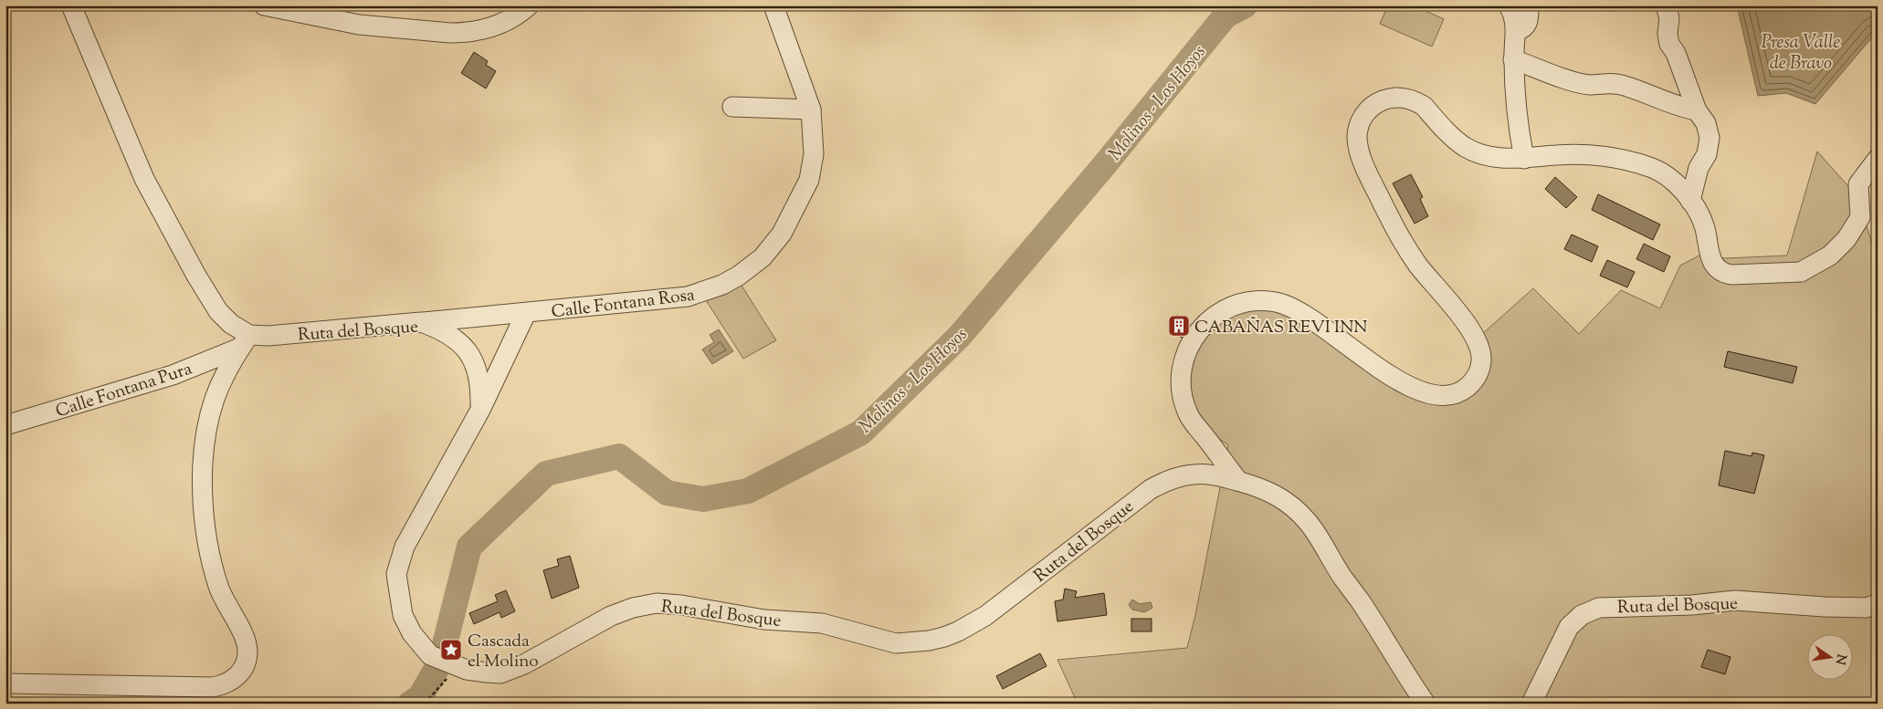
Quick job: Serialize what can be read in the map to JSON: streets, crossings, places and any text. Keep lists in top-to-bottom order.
{
  "streets": {
    "street": ["Calle Fontana Rosa", "Ruta del Bosque", "Calle Fontana Pura"]
  },
  "crossings": [
    ["Calle Fontana Rosa", "Ruta del Bosque"],
    ["Ruta del Bosque", "Calle Fontana Pura"]
  ],
  "water": ["Presa Valle de Bravo", "Molinos - Los Hoyos"],
  "places": {
    "building": ["CABAÑAS REVI INN"],
    "place": ["Cascada el Molino"]
  },
  "north": "right"
}
